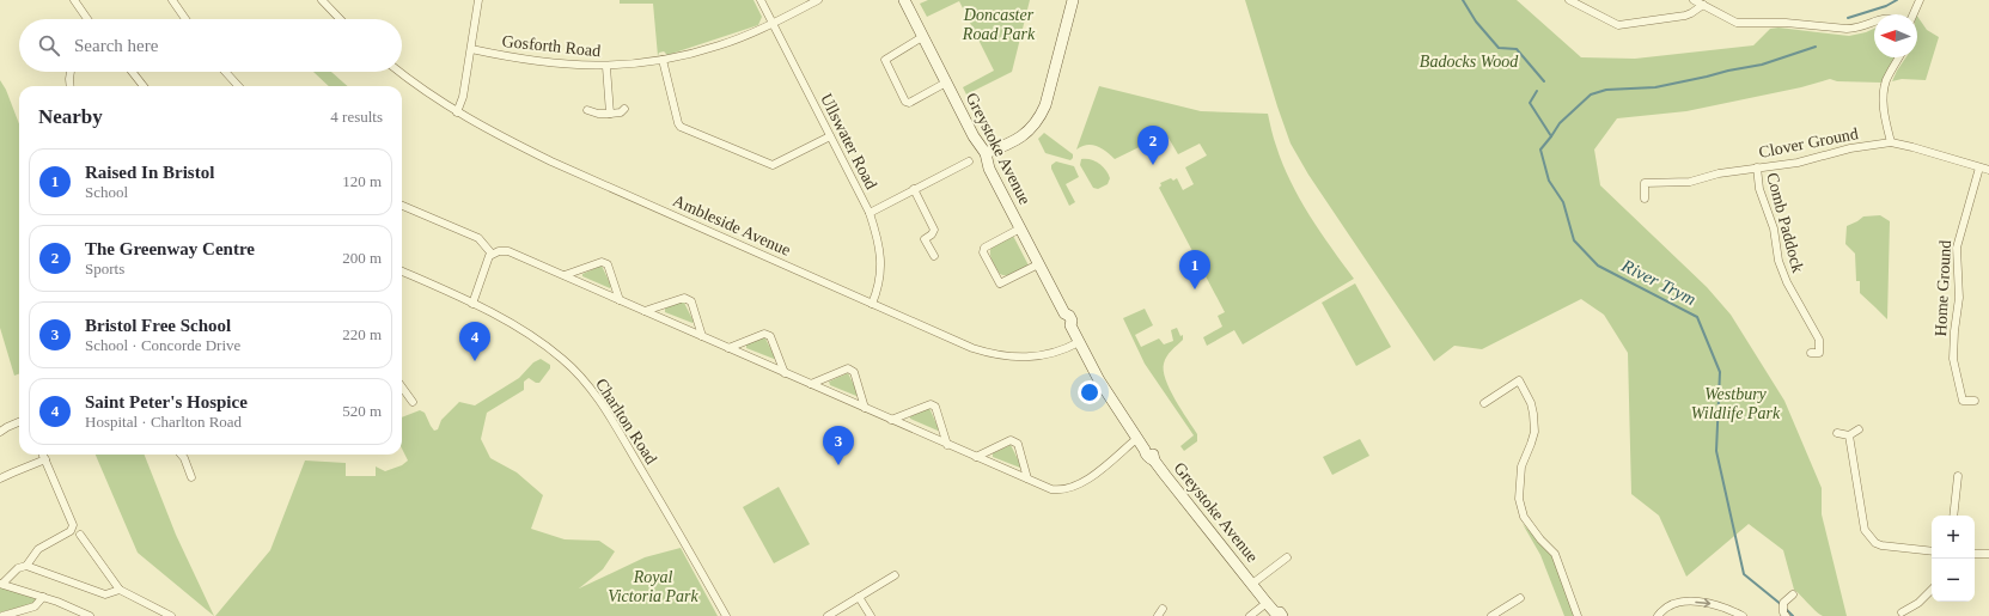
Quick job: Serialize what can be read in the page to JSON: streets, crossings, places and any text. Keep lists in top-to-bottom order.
{
  "streets": {
    "street": [
      "Gosforth Road",
      "Ullswater Road",
      "Clover Ground",
      "Greystoke Avenue",
      "Comb Paddock",
      "Ambleside Avenue",
      "Home Ground",
      "Charlton Road"
    ]
  },
  "crossings": [
    ["Gosforth Road", "Ullswater Road"],
    ["Ullswater Road", "Ambleside Avenue"],
    ["Clover Ground", "Comb Paddock"],
    ["Clover Ground", "Home Ground"],
    ["Greystoke Avenue", "Ambleside Avenue"]
  ],
  "water": ["River Trym"],
  "parks": [
    "Doncaster Road Park",
    "Badocks Wood",
    "Westbury Wildlife Park",
    "Royal Victoria Park"
  ],
  "north": "left",
  "page": {
    "search": "Search here",
    "heading": ["Nearby", "4 results"],
    "pins": [
      "2",
      "1",
      "4",
      "3"
    ],
    "list": [
      {
        "mark": "1",
        "name": "Raised In Bristol",
        "note": "School",
        "value": "120 m"
      },
      {
        "mark": "2",
        "name": "The Greenway Centre",
        "note": "Sports",
        "value": "200 m"
      },
      {
        "mark": "3",
        "name": "Bristol Free School",
        "note": "School · Concorde Drive",
        "value": "220 m"
      },
      {
        "mark": "4",
        "name": "Saint Peter's Hospice",
        "note": "Hospital · Charlton Road",
        "value": "520 m"
      }
    ],
    "map_buttons": ["+", "−"]
  }
}
